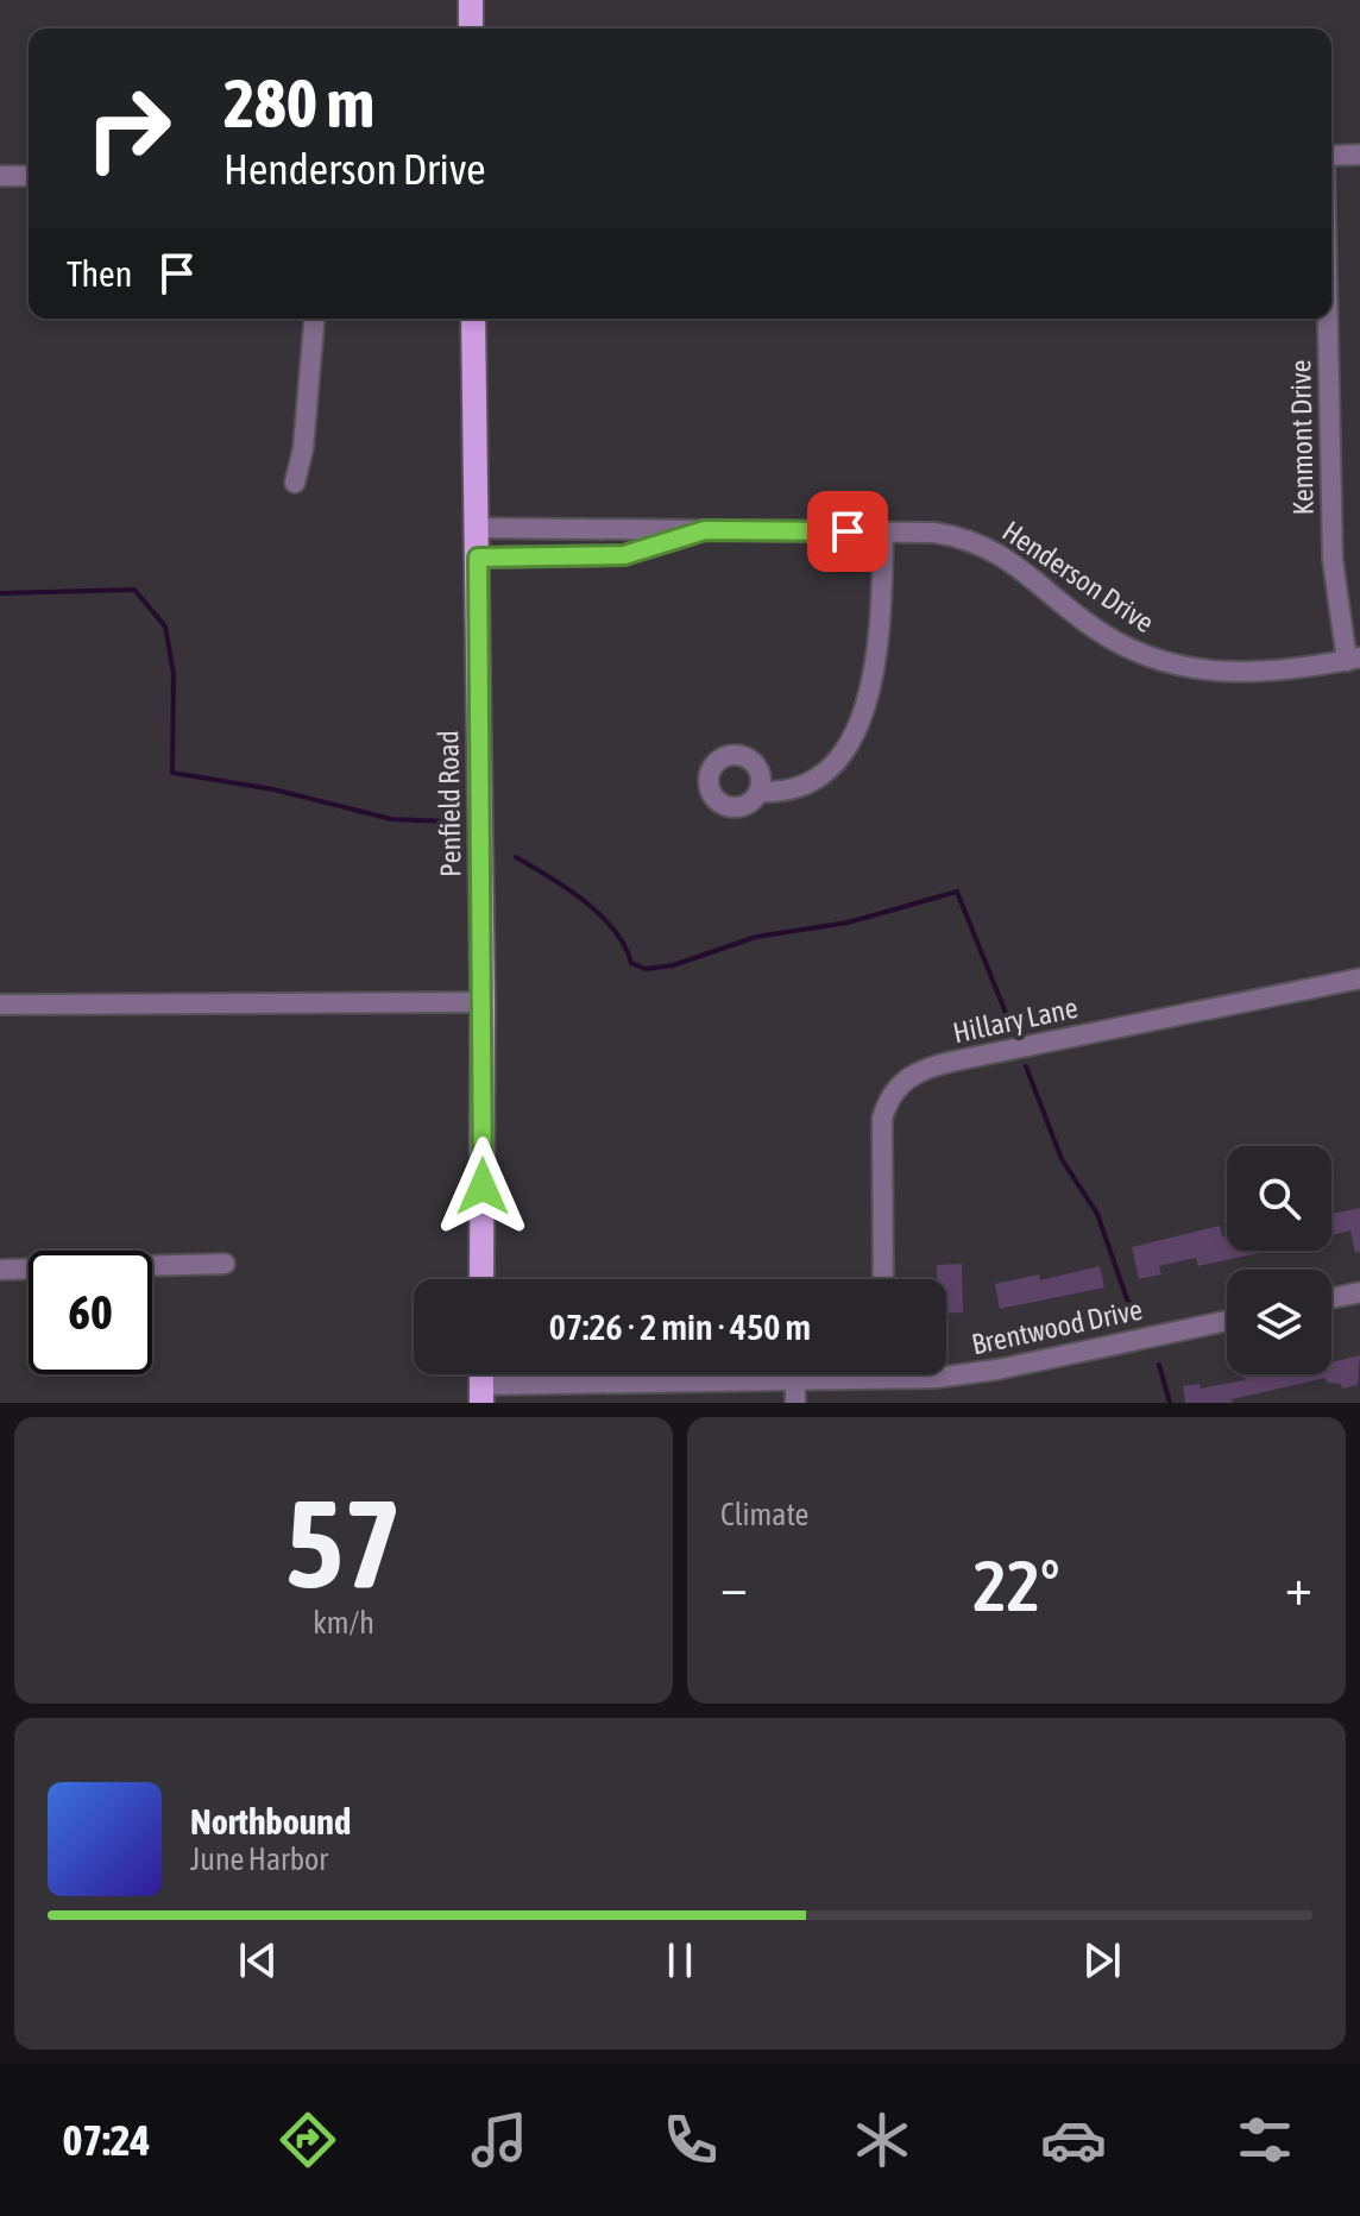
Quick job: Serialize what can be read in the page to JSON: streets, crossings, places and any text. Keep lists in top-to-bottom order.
{
  "streets": {
    "main road": ["Penfield Road"],
    "street": [
      "Kenmont Drive",
      "Henderson Drive",
      "Hillary Lane",
      "Brentwood Drive"
    ]
  },
  "crossings": [
    ["Kenmont Drive", "Henderson Drive"],
    ["Henderson Drive", "Penfield Road"]
  ],
  "page": {
    "turn": ["280 m", "Henderson Drive"],
    "then": "Then",
    "limit": "60",
    "trip": "07:26 · 2 min · 450 m",
    "tile": [
      ["57", "km/h"],
      "Climate"
    ],
    "heat": ["−", "22°", "+"],
    "song": ["Northbound", "June Harbor"],
    "tabs": "07:24"
  }
}
